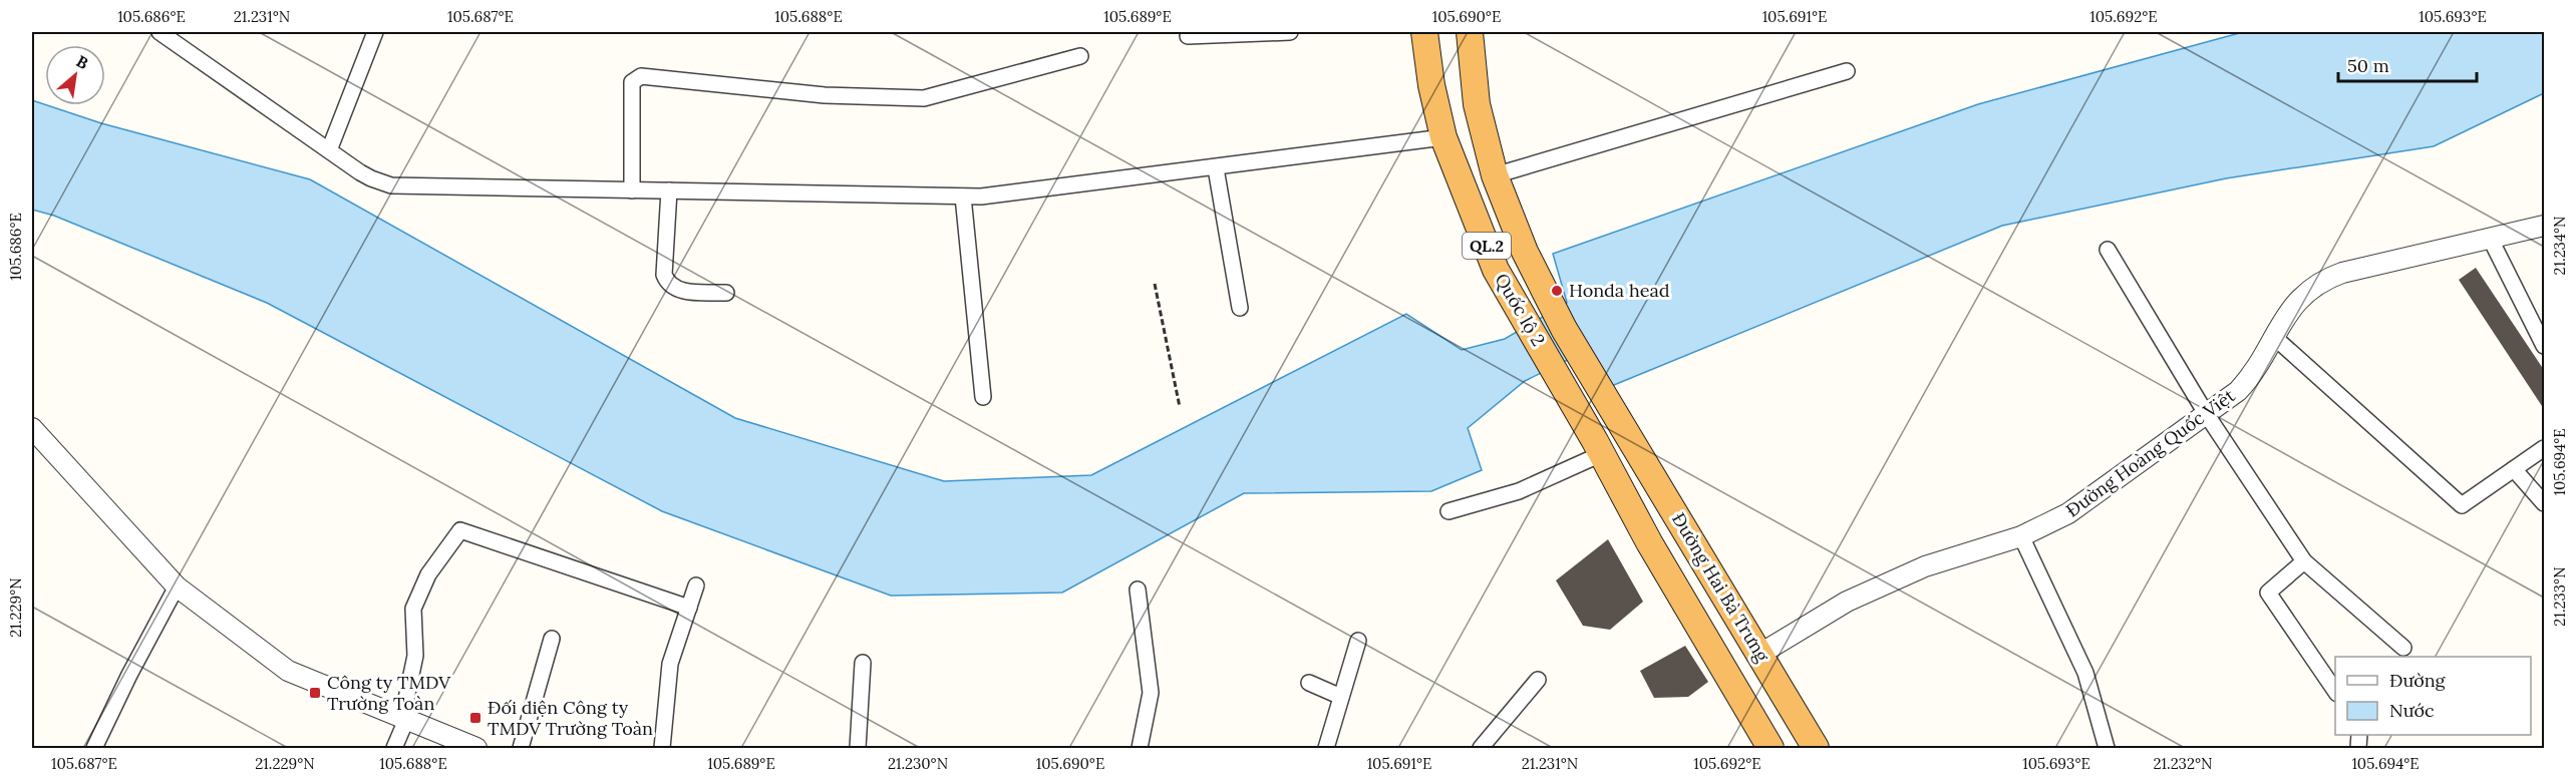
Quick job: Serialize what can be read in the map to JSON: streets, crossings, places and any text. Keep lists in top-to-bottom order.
{
  "streets": {
    "highway": ["QL.2", "Quốc lộ 2", "Đường Hai Bà Trưng"],
    "street": ["Đường Hoàng Quốc Việt"]
  },
  "crossings": [
    ["Quốc lộ 2", "Đường Hai Bà Trưng"],
    ["Đường Hoàng Quốc Việt", "Đường Hai Bà Trưng"]
  ],
  "places": {
    "other": ["Honda head"],
    "transit": ["Công ty TMDV Trường Toàn", "Đối diện Công ty TMDV Trường Toàn"]
  },
  "legend": ["Đường", "Nước"],
  "scale_bar": "50 m",
  "north": "top right",
  "coordinates": [
    "105.686°E",
    "21.231°N",
    "105.687°E",
    "105.688°E",
    "105.689°E",
    "105.690°E",
    "105.691°E",
    "105.692°E",
    "105.693°E",
    "21.234°N",
    "105.694°E",
    "21.233°N",
    "21.229°N",
    "21.230°N",
    "21.232°N"
  ]
}
